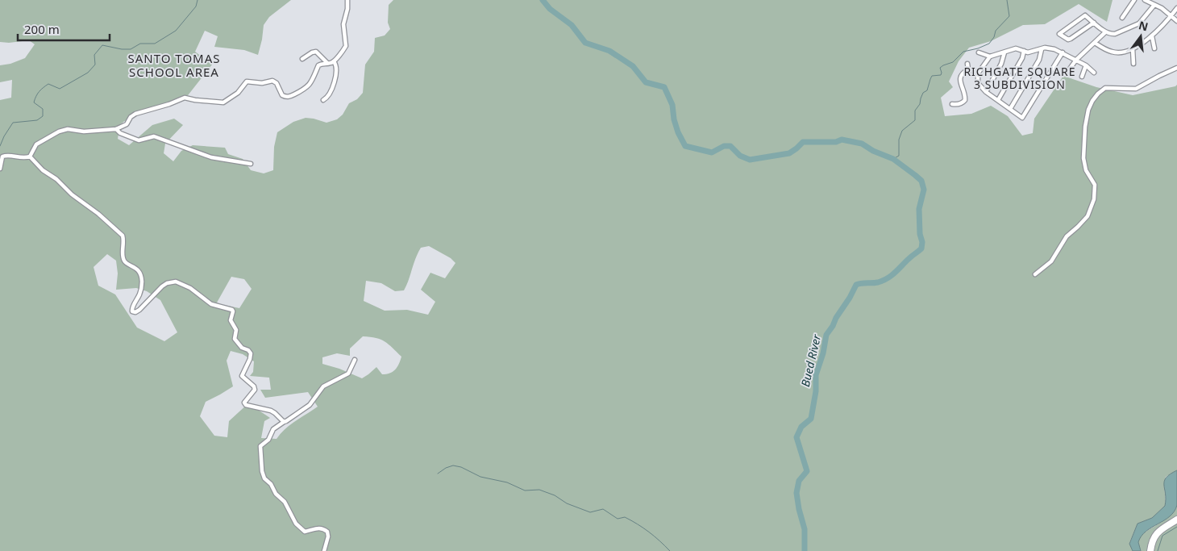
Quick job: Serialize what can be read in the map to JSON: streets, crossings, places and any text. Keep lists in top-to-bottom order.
{
  "districts": ["SANTO TOMAS SCHOOL AREA", "RICHGATE SQUARE 3 SUBDIVISION"],
  "water": ["Bued River"],
  "scale_bar": "200 m",
  "north": "top"
}
